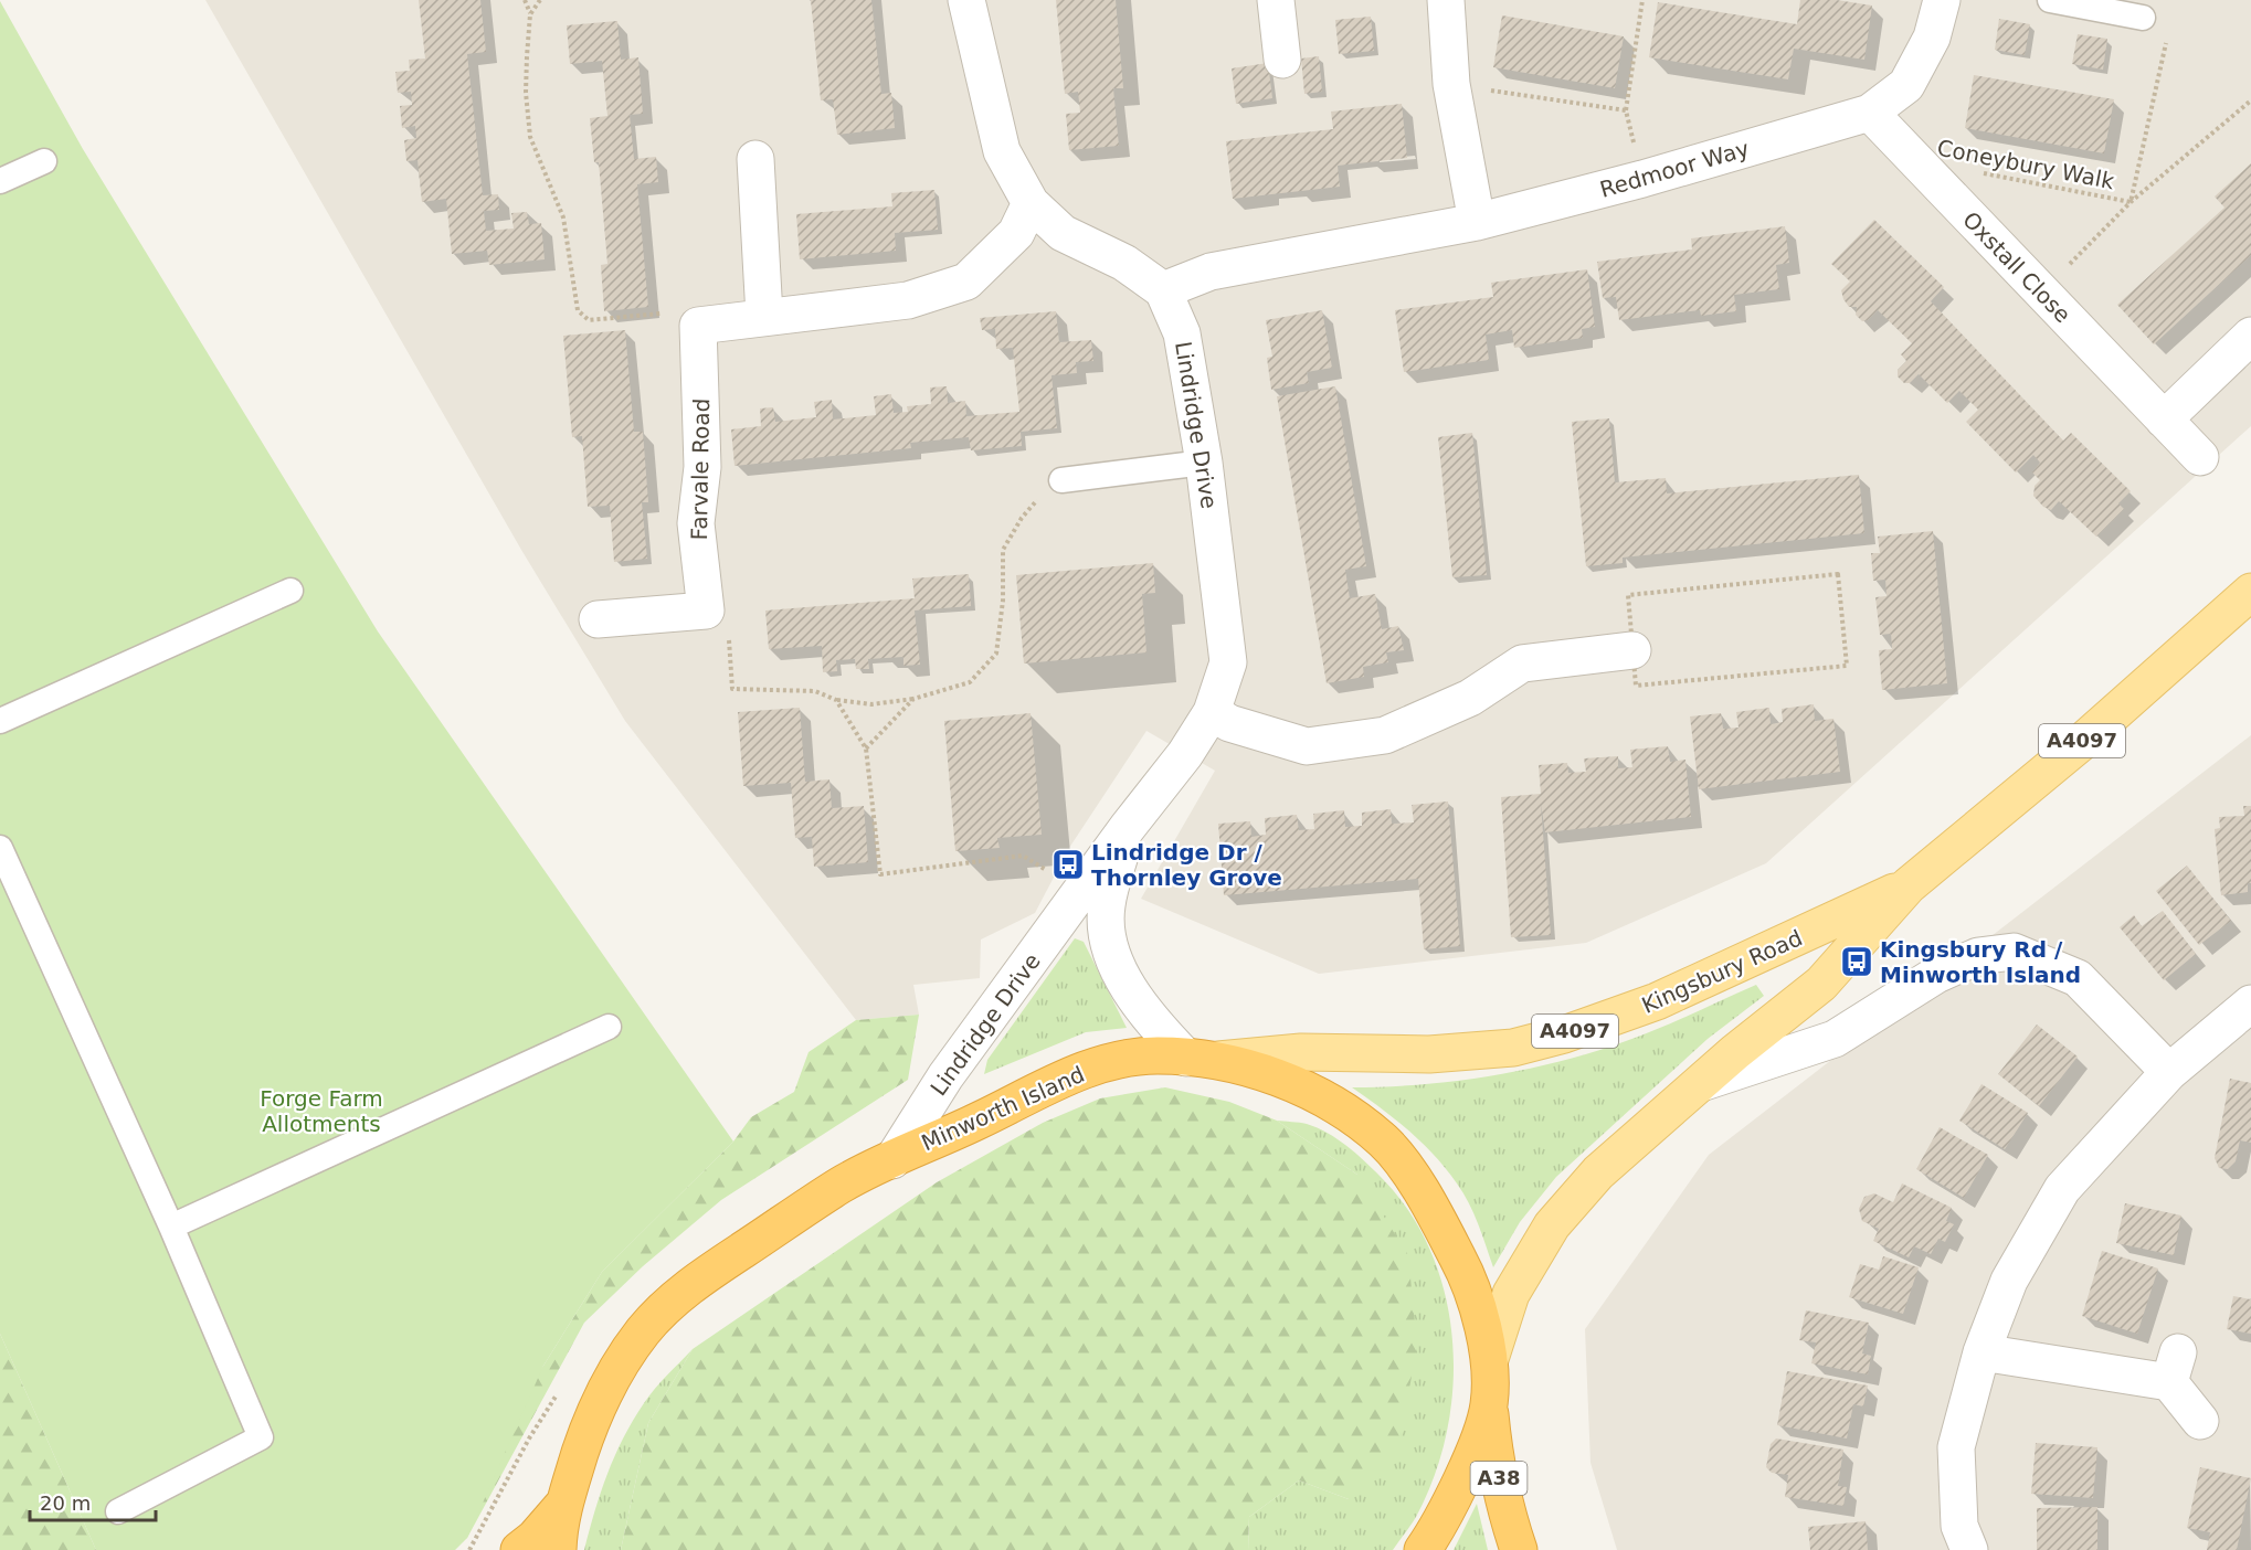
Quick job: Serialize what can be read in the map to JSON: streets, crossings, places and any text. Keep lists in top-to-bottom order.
{
  "streets": {
    "highway": ["Minworth Island", "A38"],
    "main road": ["A4097", "Kingsbury Road"],
    "street": [
      "Redmoor Way",
      "Oxstall Close",
      "Lindridge Drive",
      "Farvale Road"
    ],
    "path": ["Coneybury Walk"]
  },
  "crossings": [
    ["Coneybury Walk", "Oxstall Close"],
    ["Redmoor Way", "Oxstall Close"],
    ["Redmoor Way", "Lindridge Drive"],
    ["Lindridge Drive", "Kingsbury Road"],
    ["Lindridge Drive", "Minworth Island"],
    ["Kingsbury Road", "Minworth Island"],
    ["Minworth Island", "A38"]
  ],
  "parks": ["Forge Farm Allotments"],
  "places": {
    "bus stop": ["Lindridge Dr / Thornley Grove", "Kingsbury Rd / Minworth Island"]
  },
  "scale_bar": "20 m"
}
